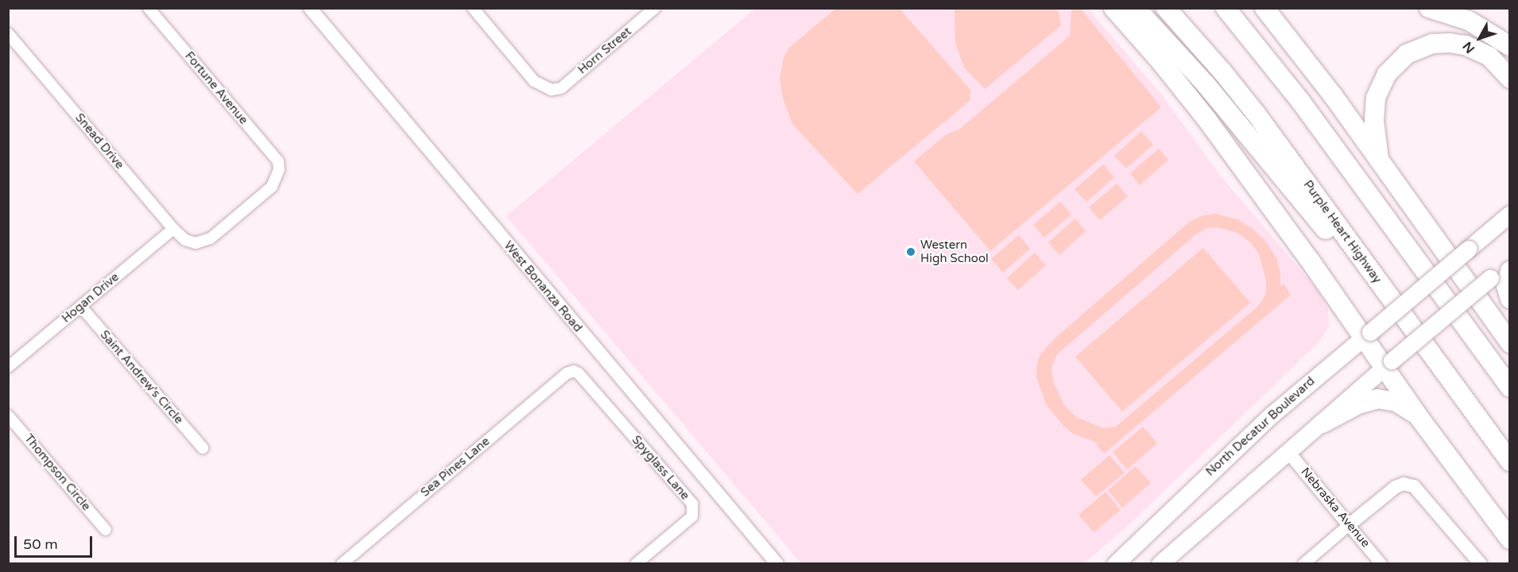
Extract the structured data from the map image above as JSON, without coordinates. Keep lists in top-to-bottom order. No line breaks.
{"streets":{"highway":["Purple Heart Highway"],"main road":["North Decatur Boulevard"],"street":["Horn Street","Fortune Avenue","Snead Drive","West Bonanza Road","Hogan Drive","Saint Andrew's Circle","Sea Pines Lane","Spyglass Lane","Thompson Circle","Nebraska Avenue"]},"crossings":[["Fortune Avenue","Snead Drive"],["Snead Drive","Hogan Drive"],["Hogan Drive","Saint Andrew's Circle"],["Sea Pines Lane","Spyglass Lane"]],"places":["Western High School"],"scale_bar":"50 m","north":"bottom left"}
